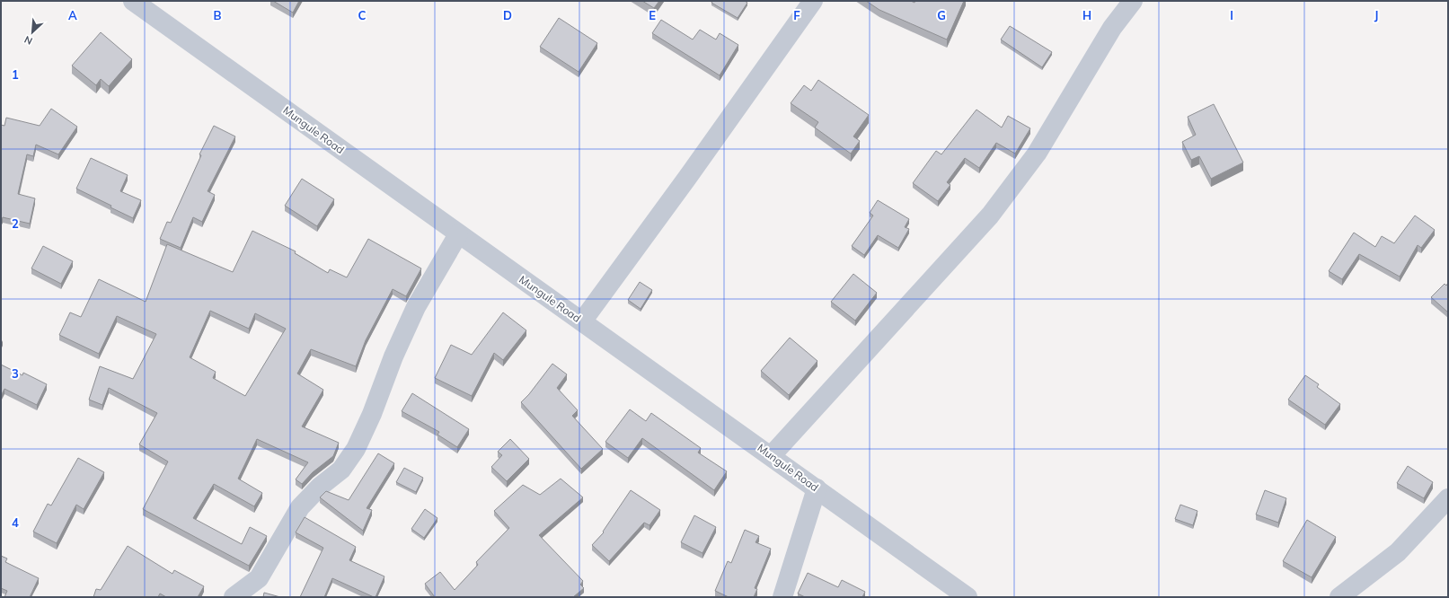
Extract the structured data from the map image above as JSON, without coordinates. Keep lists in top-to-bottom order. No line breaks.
{"streets":{"street":["Mungule Road"]},"north":"bottom left","grid":{"columns":["A","B","C","D","E","F","G","H","I","J"],"rows":["1","2","3","4"]}}
